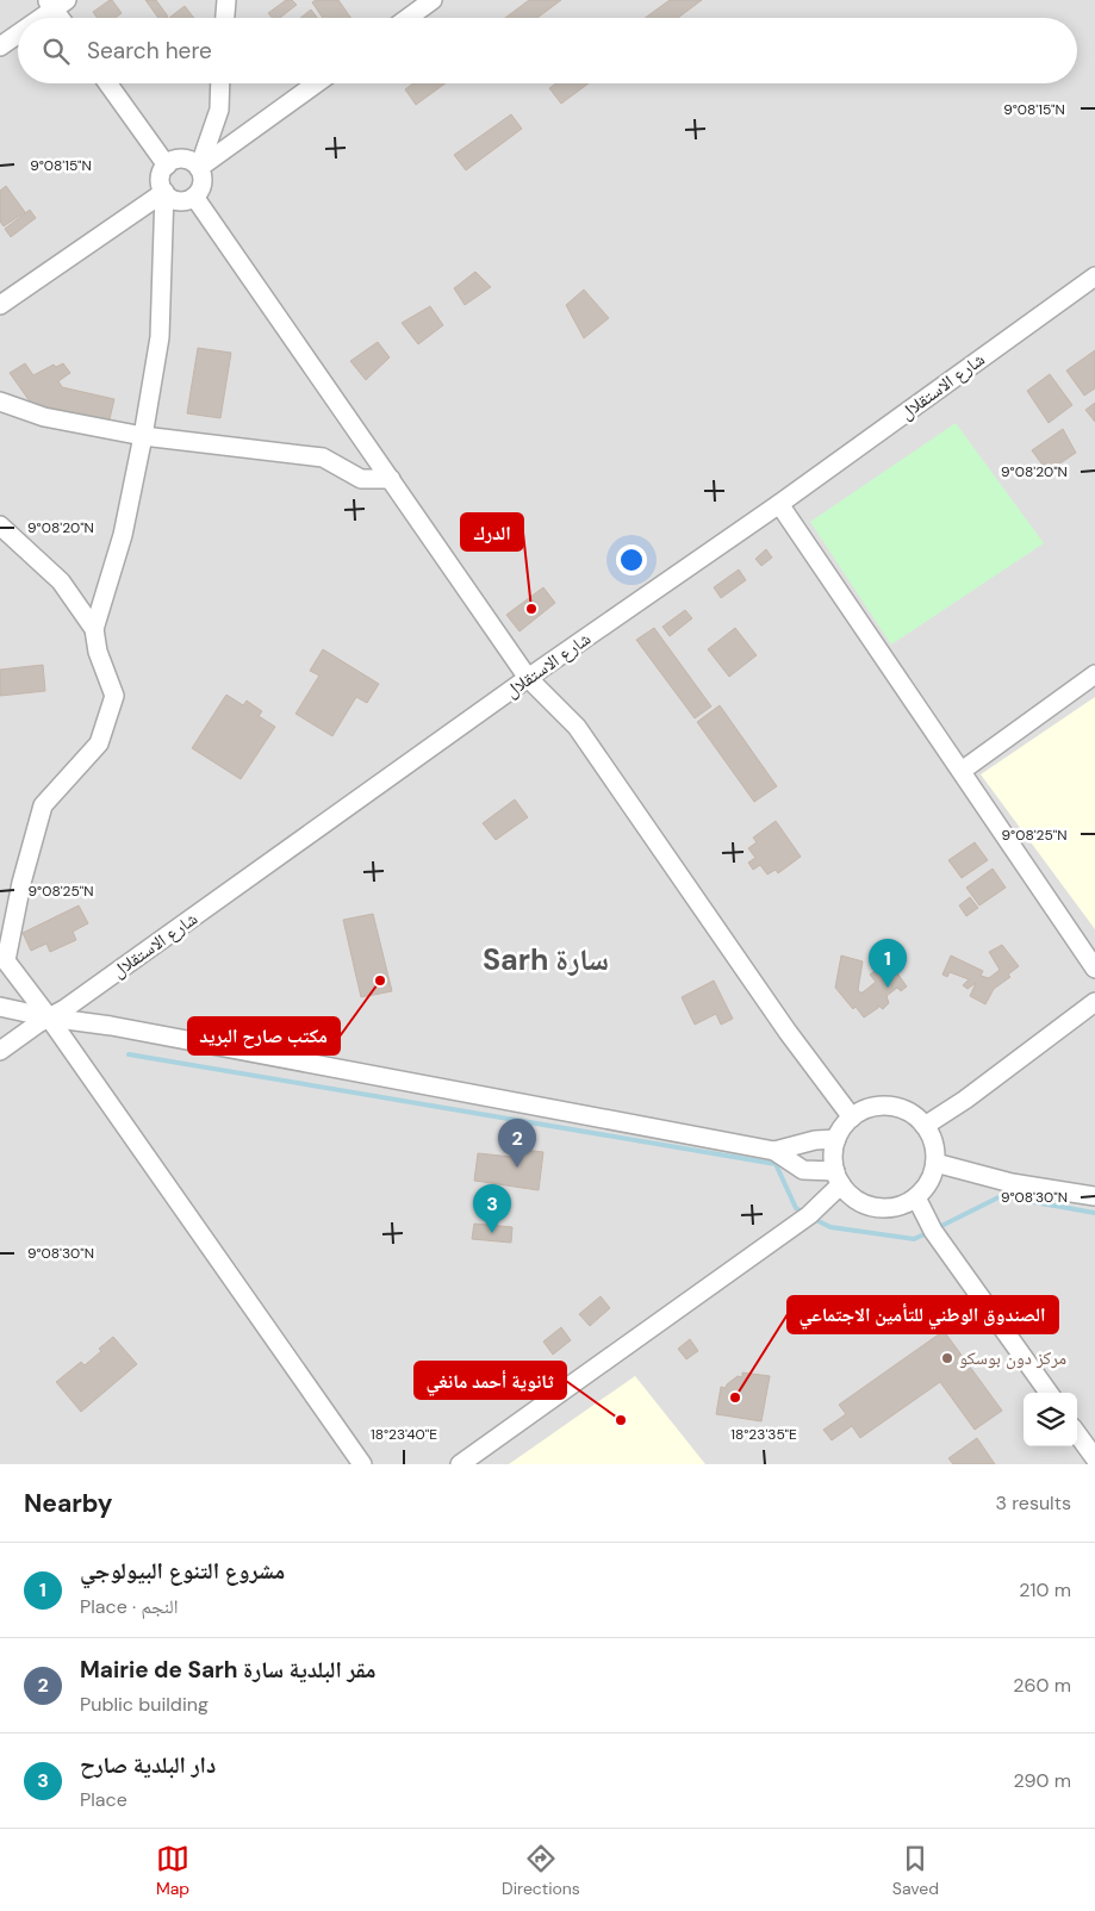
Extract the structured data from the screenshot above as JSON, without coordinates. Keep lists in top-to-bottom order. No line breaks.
{"streets":{"street":["شارع الاستقلال"]},"districts":["Sarh سارة"],"places":["الدرك","مكتب صارح البريد","مركز دون بوسكو","الصندوق الوطني للتأمين الاجتماعي","ثانوية أحمد مانغي"],"page":{"search":"Search here","pins":["1","2","3"],"heading":["Nearby","3 results"],"list":[{"mark":"1","name":"مشروع التنوع البيولوجي","note":"Place · النجم","value":"210 m"},{"mark":"2","name":"Mairie de Sarh مقر البلدية سارة","note":"Public building","value":"260 m"},{"mark":"3","name":"دار البلدية صارح","note":"Place","value":"290 m"}],"nav":["Map","Directions","Saved"]},"coordinates":["9°08'15\"N","9°08'20\"N","9°08'25\"N","9°08'30\"N","18°23'40\"E","18°23'35\"E"]}
